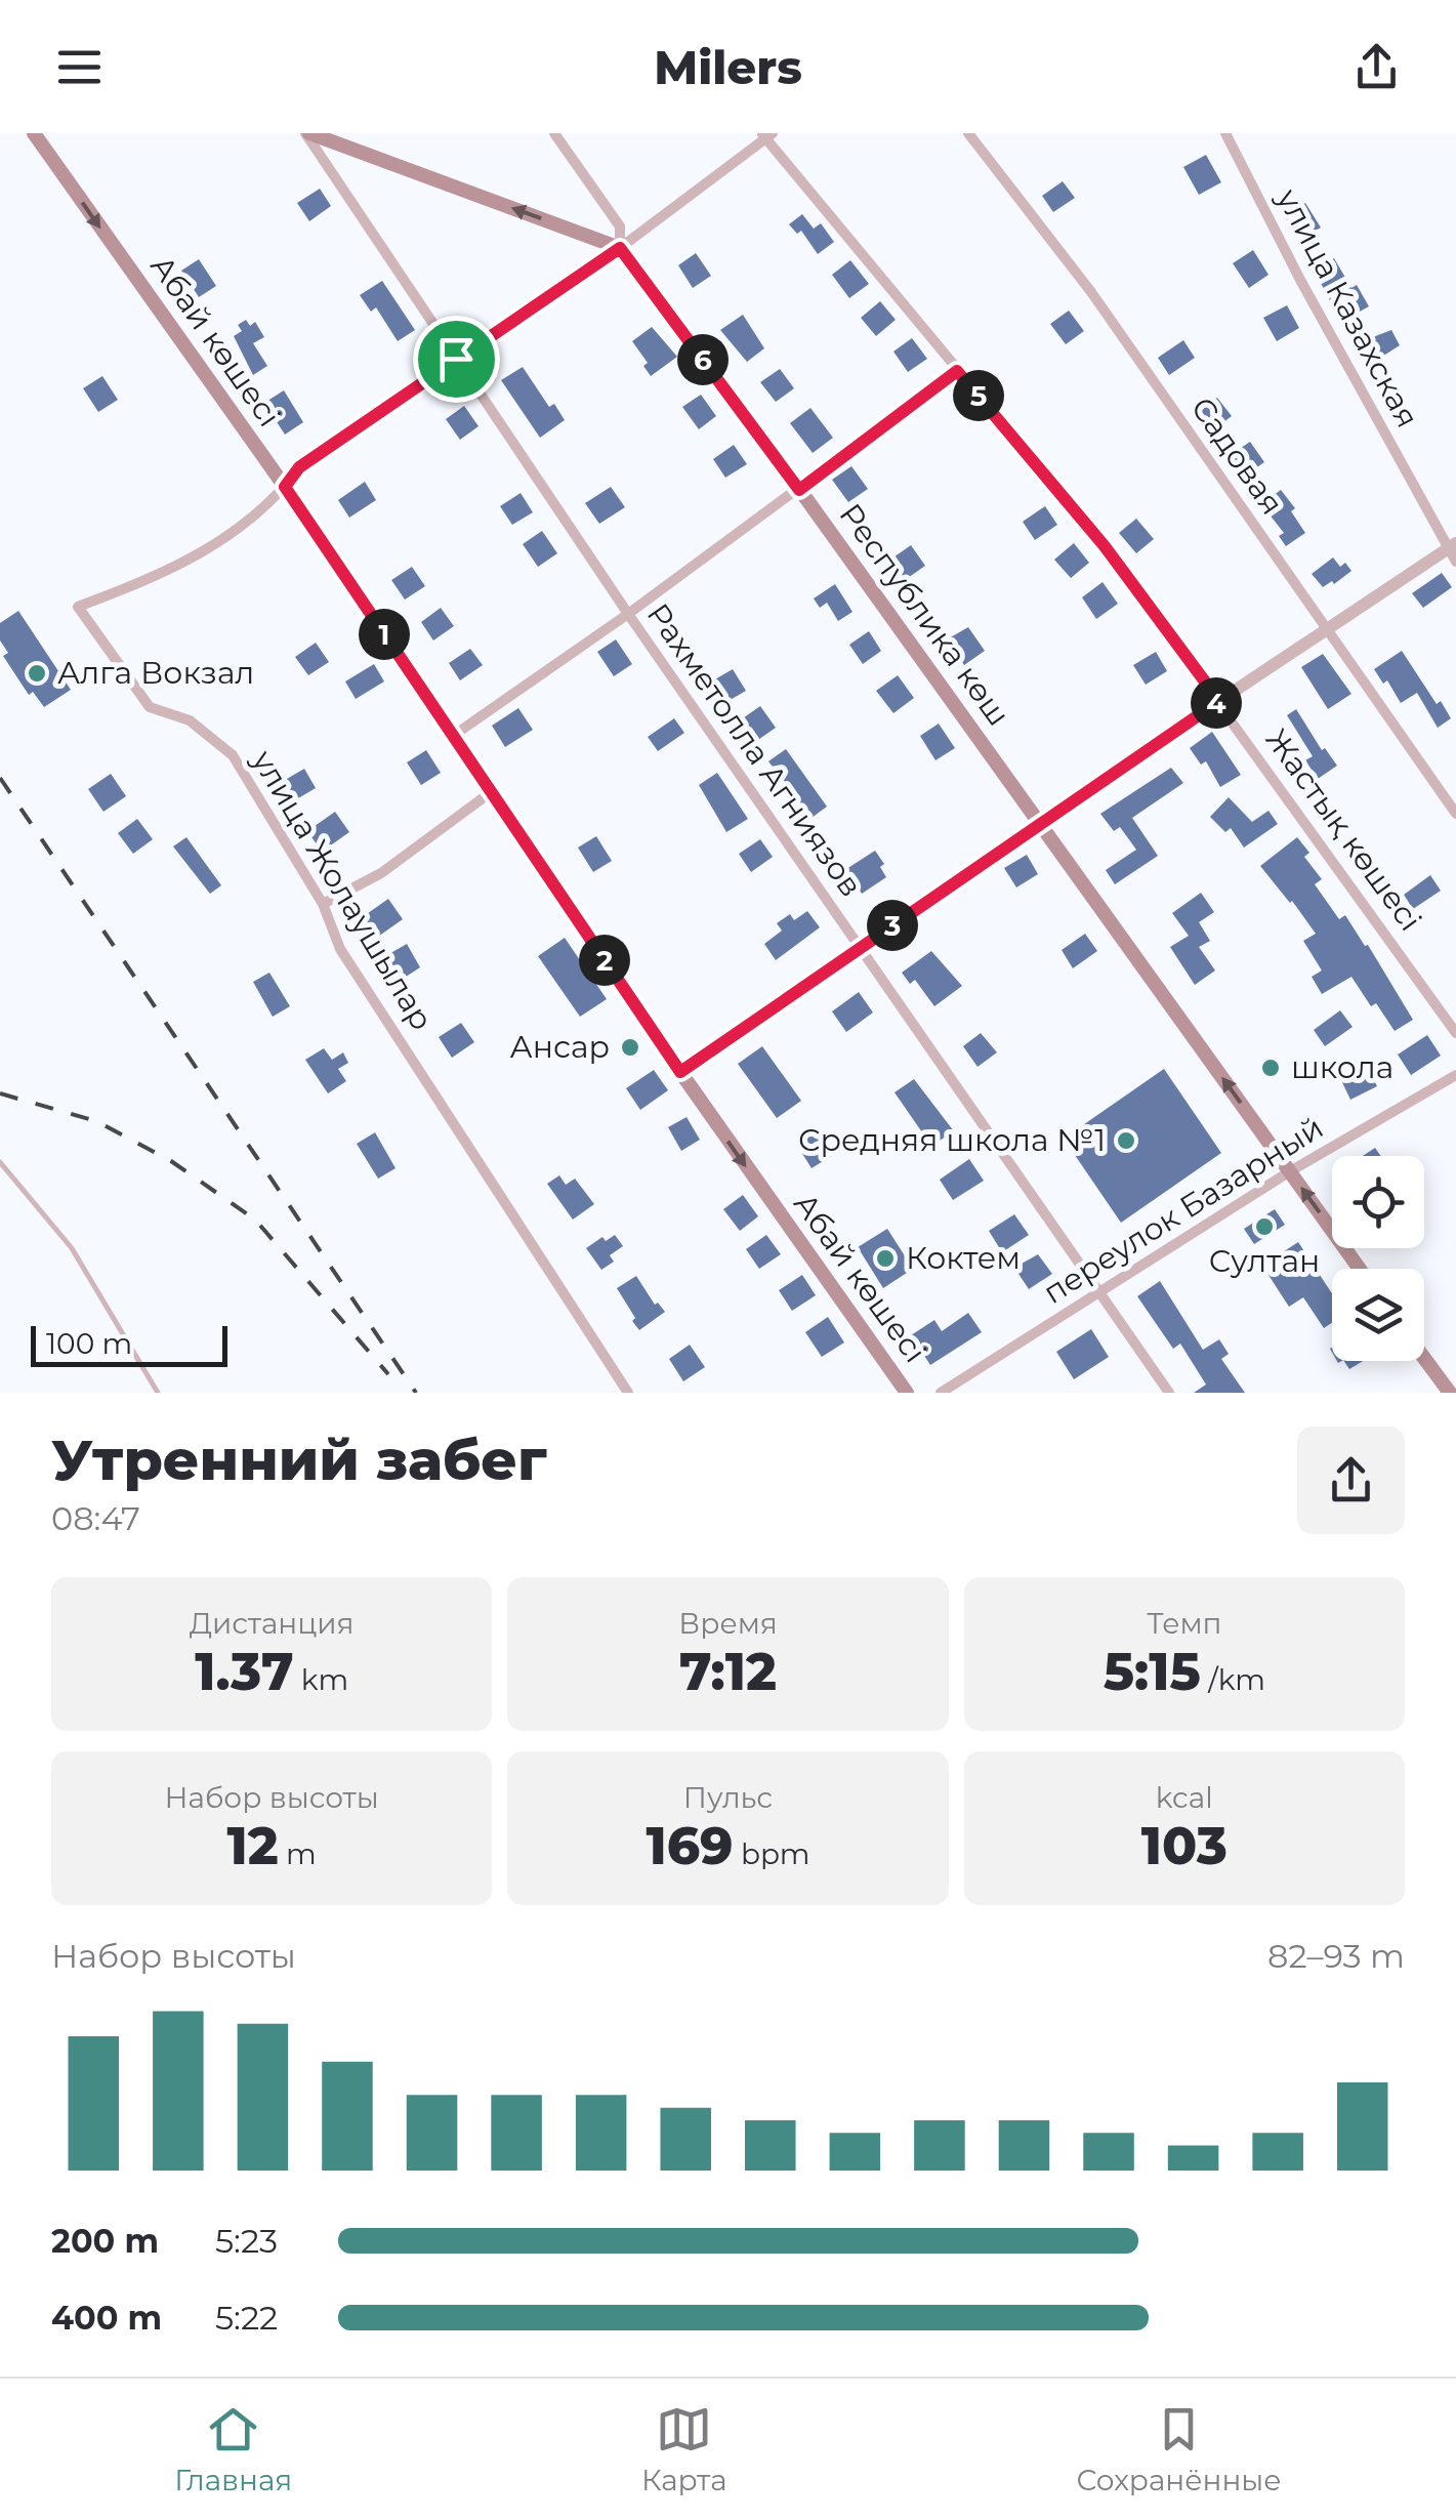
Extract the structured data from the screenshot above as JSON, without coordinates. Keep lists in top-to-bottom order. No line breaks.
{"streets":{"main road":["Абай көшесі","Республика көш"],"street":["улица Казахская","Садовая","Рахметолла Агниязов","Жастық көшесі","улица Жолаушылар","переулок Базарный"]},"crossings":[["Абай көшесі","улица Жолаушылар"],["Республика көш","переулок Базарный"],["Рахметолла Агниязов","переулок Базарный"]],"one_way":["Абай көшесі","Республика көш"],"places":["Алга Вокзал","Ансар","школа","Средняя школа №1","Султан","Коктем"],"scale_bar":"100 m","page":{"header":"Milers","pins":["6","5","1","4","3","2"],"scale":"100 m","heading":["Утренний забег","08:47"],"stats":[["Дистанция","1.37 km"],["Время","7:12"],["Темп","5:15 /km"],["Набор высоты","12 m"],["Пульс","169 bpm"],["kcal","103"]],"chart":["Набор высоты","82–93 m"],"list":[{"name":"200 m","note":"5:23"},{"name":"400 m","note":"5:22"}],"tabs":["Главная","Карта","Сохранённые"]}}
